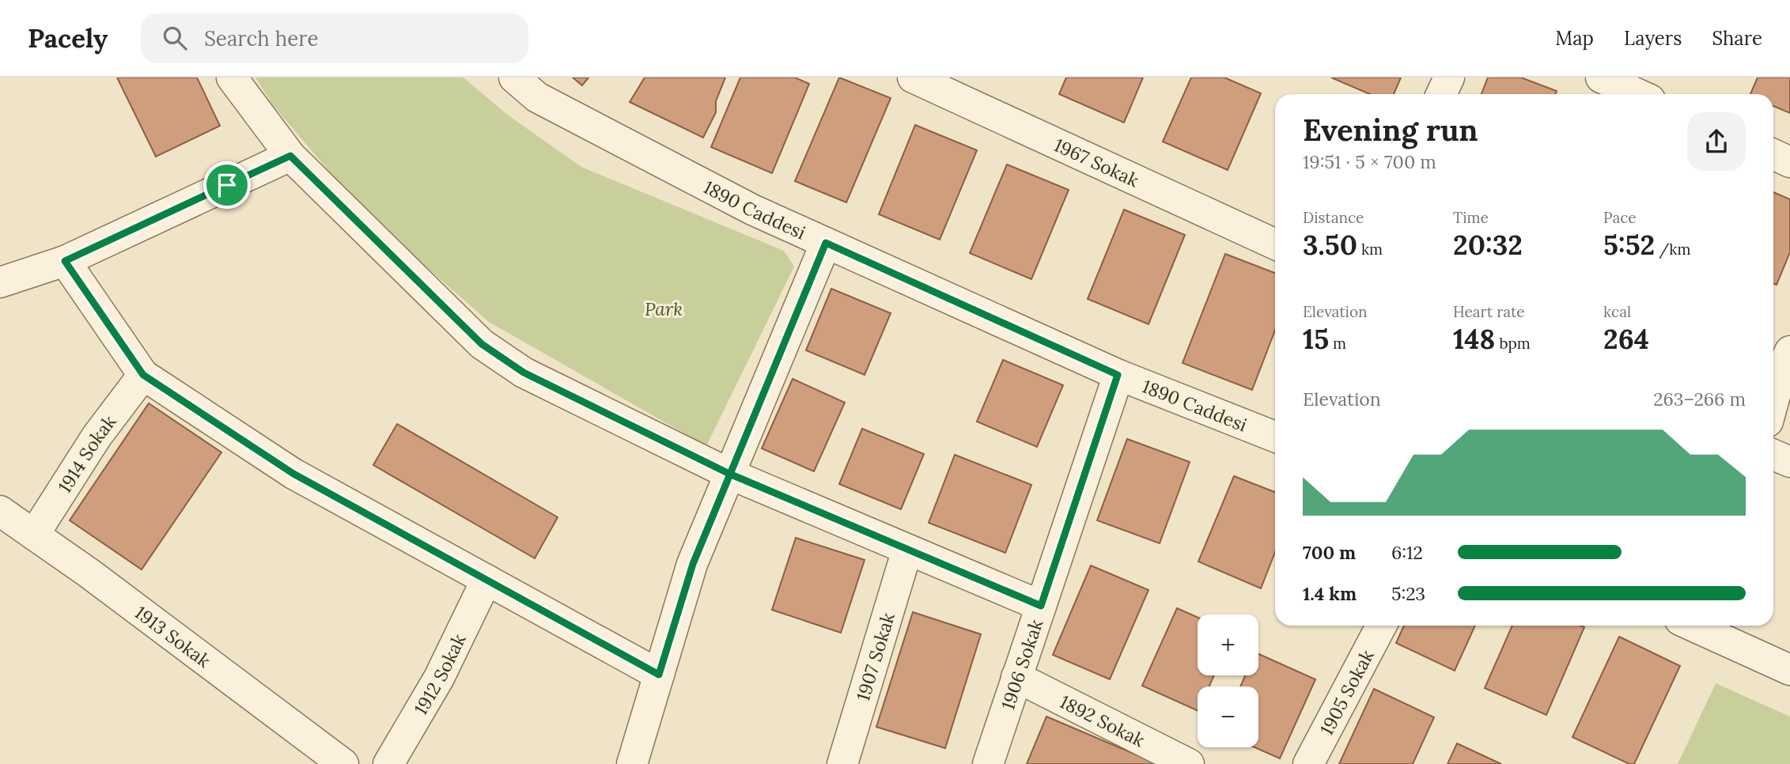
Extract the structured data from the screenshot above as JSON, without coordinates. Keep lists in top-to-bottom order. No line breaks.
{"streets":{"street":["1967 Sokak","1890 Caddesi","1914 Sokak","1913 Sokak","1907 Sokak","1906 Sokak","1912 Sokak","1905 Sokak","1892 Sokak"]},"crossings":[["1890 Caddesi","1906 Sokak"],["1914 Sokak","1913 Sokak"],["1906 Sokak","1892 Sokak"]],"parks":["Park"],"page":{"header":"Pacely","search":"Search here","nav":["Map","Layers","Share"],"heading":["Evening run","19:51 · 5 × 700 m"],"stats":[["Distance","3.50 km"],["Time","20:32"],["Pace","5:52 /km"],["Elevation","15 m"],["Heart rate","148 bpm"],["kcal","264"]],"chart":["Elevation","263–266 m"],"list":[{"name":"700 m","note":"6:12"},{"name":"1.4 km","note":"5:23"}],"map_buttons":["+","−"]}}
